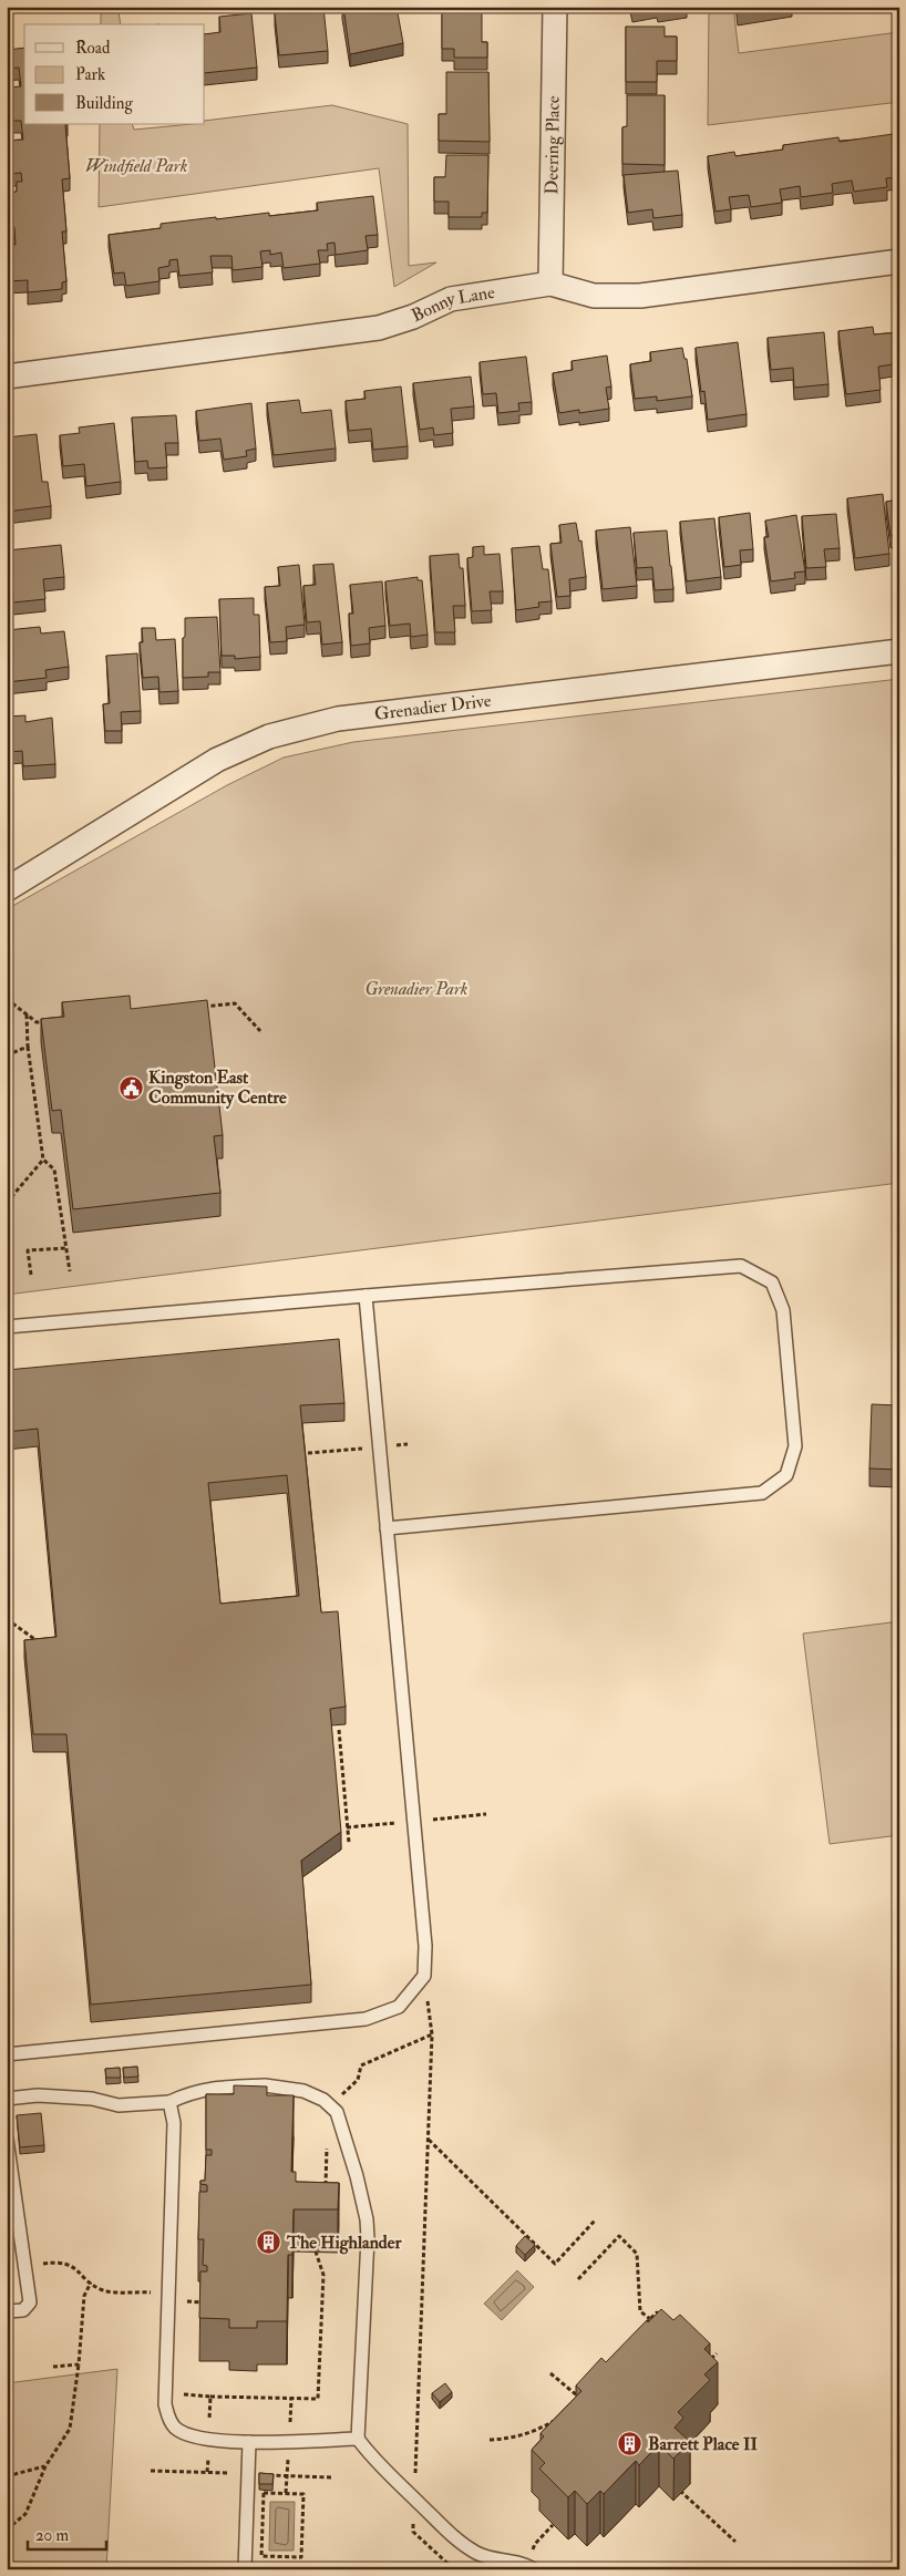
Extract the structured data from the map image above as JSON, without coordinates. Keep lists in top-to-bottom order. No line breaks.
{"streets":{"street":["Deering Place","Bonny Lane","Grenadier Drive"]},"crossings":[["Deering Place","Bonny Lane"]],"parks":["Windfield Park","Grenadier Park"],"places":{"public building":["Kingston East Community Centre"],"building":["The Highlander","Barrett Place II"]},"legend":["Road","Park","Building"],"scale_bar":"20 m"}
